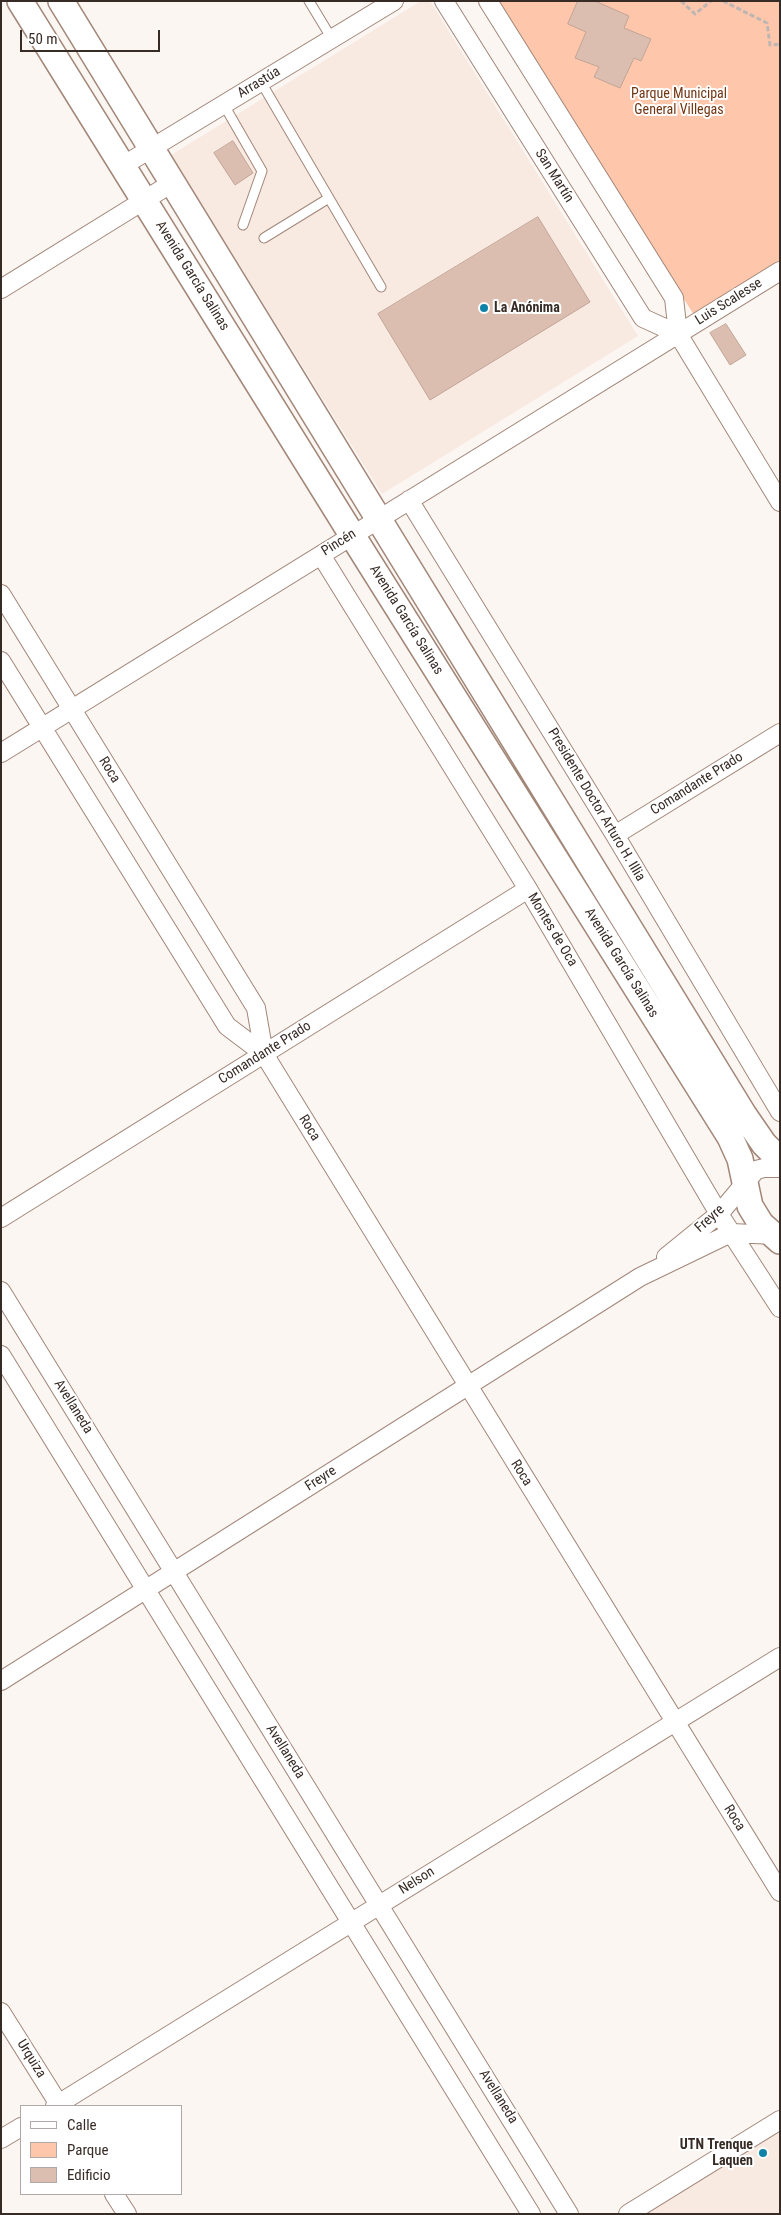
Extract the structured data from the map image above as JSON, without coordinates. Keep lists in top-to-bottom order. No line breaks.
{"streets":{"main road":["Avenida García Salinas"],"street":["Arrastúa","San Martín","Luis Scalesse","Pincén","Roca","Comandante Prado","Presidente Doctor Arturo H. Illia","Montes de Oca","Freyre","Avellaneda","Nelson","Urquiza"]},"crossings":[["Arrastúa","Avenida García Salinas"],["San Martín","Luis Scalesse"],["San Martín","Pincén"],["Avenida García Salinas","Pincén"],["Avenida García Salinas","Freyre"],["Luis Scalesse","Pincén"],["Pincén","Roca"],["Pincén","Presidente Doctor Arturo H. Illia"],["Pincén","Montes de Oca"],["Roca","Comandante Prado"],["Roca","Freyre"],["Roca","Nelson"],["Comandante Prado","Presidente Doctor Arturo H. Illia"],["Comandante Prado","Montes de Oca"],["Montes de Oca","Freyre"],["Freyre","Avellaneda"],["Avellaneda","Nelson"],["Nelson","Urquiza"]],"parks":["Parque Municipal General Villegas"],"places":["La Anónima","UTN Trenque Laquen"],"legend":["Calle","Parque","Edificio"],"scale_bar":"50 m"}
